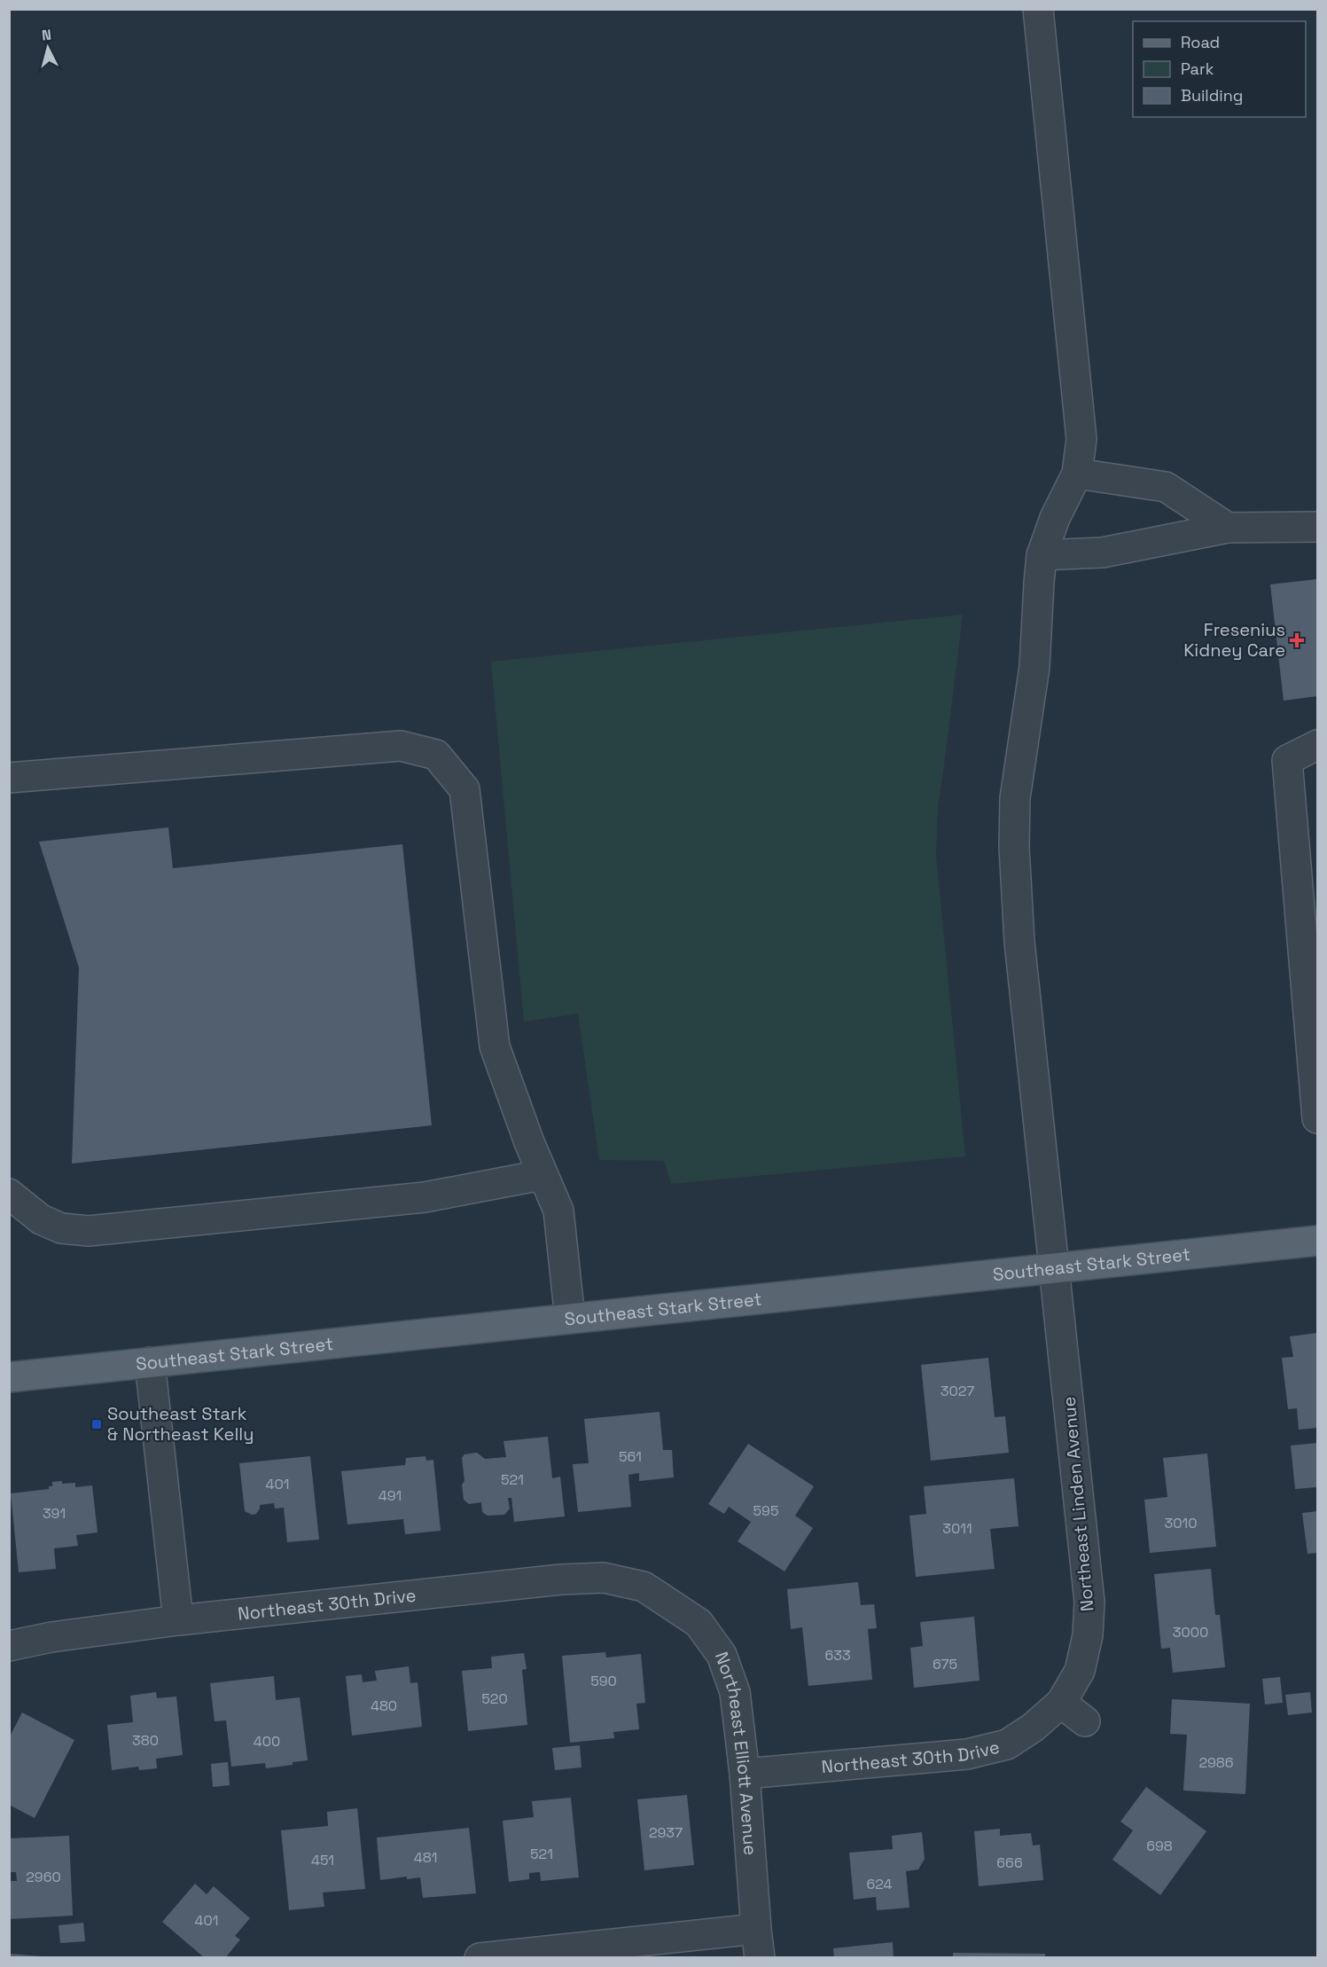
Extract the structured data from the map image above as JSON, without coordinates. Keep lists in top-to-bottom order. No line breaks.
{"streets":{"main road":["Southeast Stark Street"],"street":["Northeast Linden Avenue","Northeast 30th Drive","Northeast Elliott Avenue"]},"crossings":[["Southeast Stark Street","Northeast Linden Avenue"],["Northeast Linden Avenue","Northeast 30th Drive"],["Northeast 30th Drive","Northeast Elliott Avenue"]],"places":{"health":["Fresenius Kidney Care"],"transit":["Southeast Stark & Northeast Kelly"]},"house_numbers":["3027","561","521","401","491","595","391","3010","3011","3000","633","675","590","520","480","380","400","2986","2937","698","521","481","451","666","2960","624","401"],"legend":["Road","Park","Building"],"north":"top"}
